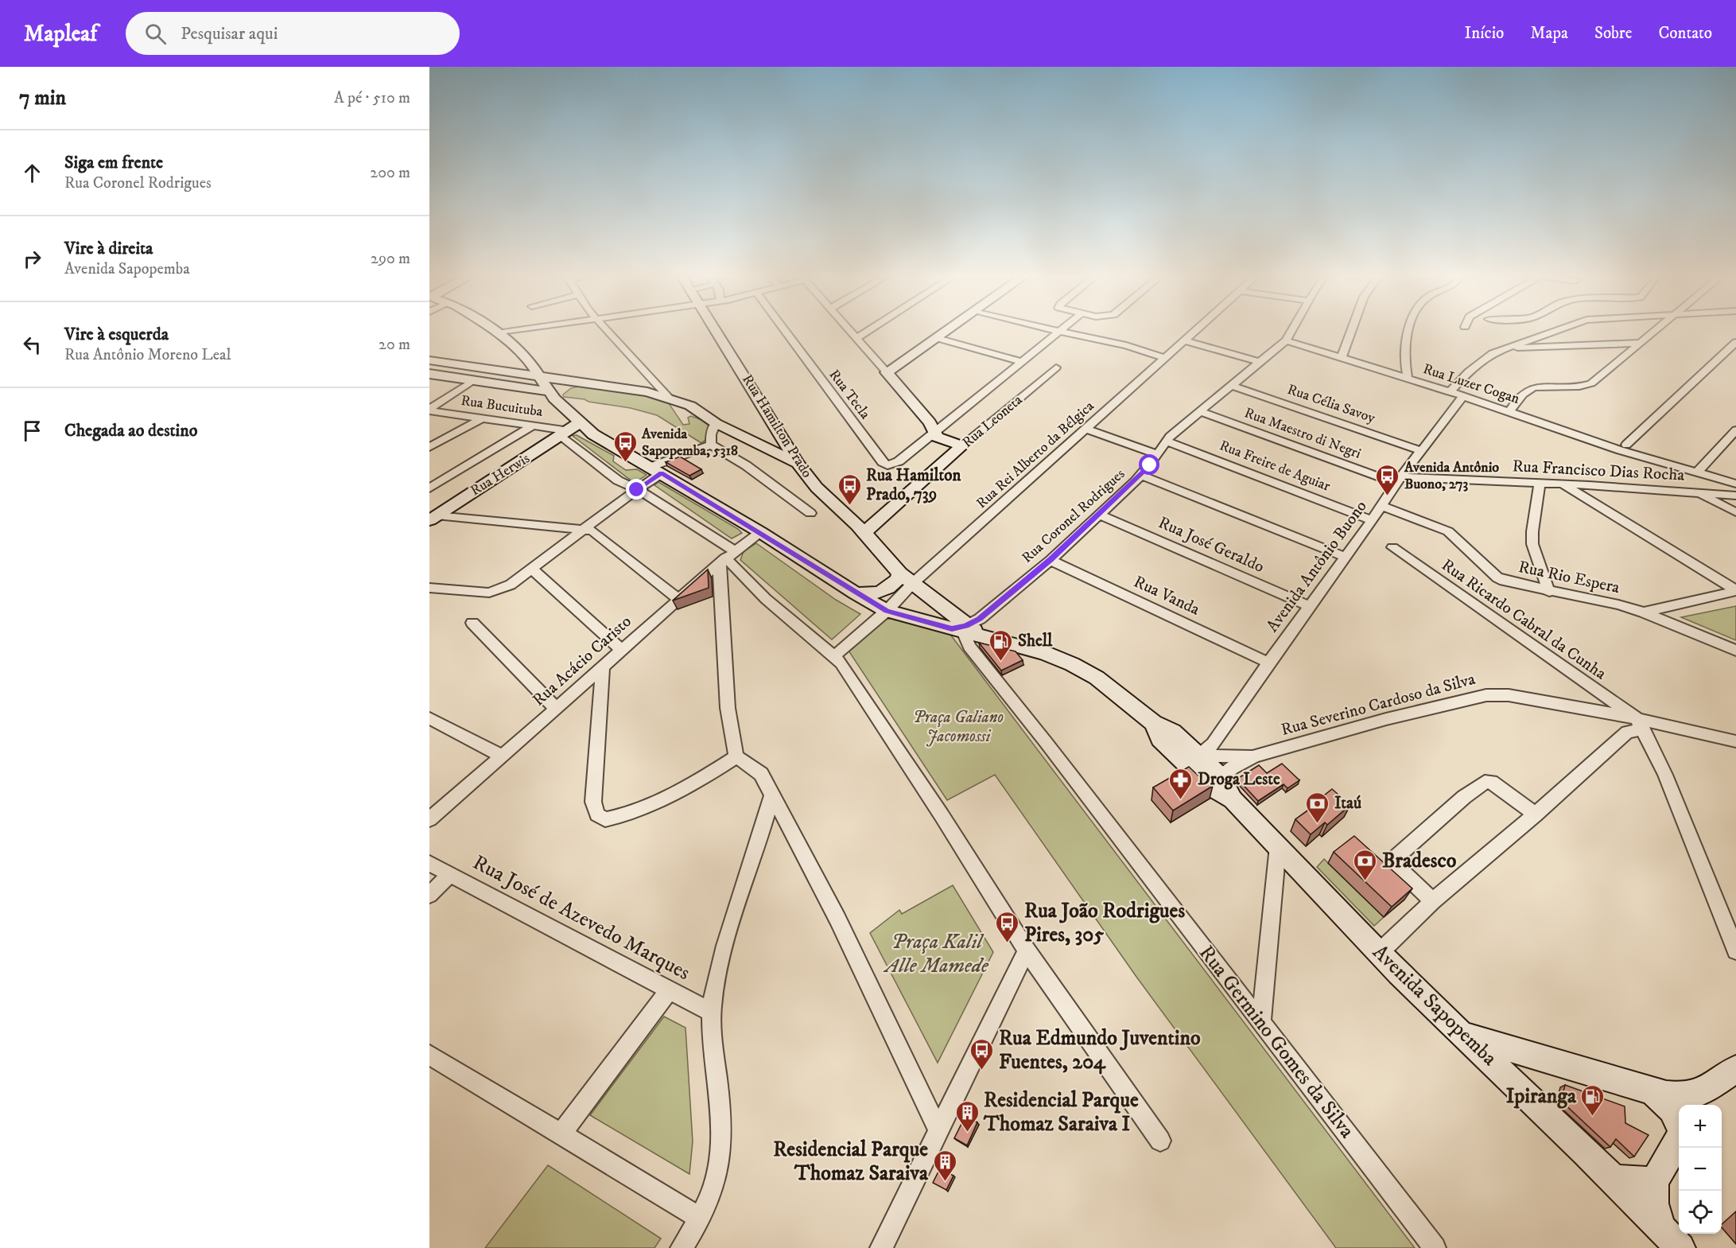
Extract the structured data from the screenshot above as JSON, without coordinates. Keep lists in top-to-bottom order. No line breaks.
{"streets":{"main road":["Rua Leoneta","Rua Hamilton Prado","Rua Herwis","Avenida Sapopemba"],"street":["Rua Luzer Cogan","Rua Tecla","Rua Célia Savoy","Rua Bucuituba","Rua Maestro di Negri","Rua Rei Alberto da Bélgica","Rua Freire de Aguiar","Rua Francisco Dias Rocha","Rua Coronel Rodrigues","Rua José Geraldo","Avenida Antônio Buono","Rua Rio Espera","Rua Vanda","Rua Ricardo Cabral da Cunha","Rua Acácio Caristo","Rua Severino Cardoso da Silva","Rua José de Azevedo Marques","Rua Germino Gomes da Silva"]},"crossings":[["Rua Luzer Cogan","Rua Coronel Rodrigues"],["Rua Luzer Cogan","Avenida Antônio Buono"],["Rua Célia Savoy","Rua Coronel Rodrigues"],["Rua Célia Savoy","Avenida Antônio Buono"],["Rua Bucuituba","Rua Herwis"],["Rua Bucuituba","Avenida Sapopemba"],["Rua Leoneta","Rua Hamilton Prado"],["Rua Hamilton Prado","Rua Rei Alberto da Bélgica"],["Rua Hamilton Prado","Rua Coronel Rodrigues"],["Rua Hamilton Prado","Avenida Sapopemba"],["Rua Hamilton Prado","Rua Germino Gomes da Silva"],["Rua Maestro di Negri","Rua Francisco Dias Rocha"],["Rua Maestro di Negri","Rua Coronel Rodrigues"],["Rua Maestro di Negri","Avenida Antônio Buono"],["Rua Rei Alberto da Bélgica","Avenida Sapopemba"],["Rua Freire de Aguiar","Rua Coronel Rodrigues"],["Rua Freire de Aguiar","Avenida Antônio Buono"],["Rua Francisco Dias Rocha","Avenida Antônio Buono"],["Rua Herwis","Avenida Sapopemba"],["Rua Coronel Rodrigues","Rua José Geraldo"],["Rua Coronel Rodrigues","Rua Vanda"],["Rua Coronel Rodrigues","Avenida Sapopemba"],["Rua Coronel Rodrigues","Rua Germino Gomes da Silva"],["Rua José Geraldo","Avenida Antônio Buono"],["Avenida Antônio Buono","Rua Rio Espera"],["Avenida Antônio Buono","Rua Vanda"],["Avenida Antônio Buono","Rua Severino Cardoso da Silva"],["Avenida Antônio Buono","Avenida Sapopemba"],["Rua Ricardo Cabral da Cunha","Rua Severino Cardoso da Silva"],["Rua Acácio Caristo","Avenida Sapopemba"],["Rua Severino Cardoso da Silva","Avenida Sapopemba"],["Avenida Sapopemba","Rua Germino Gomes da Silva"]],"parks":["Praça Galiano Jacomossi","Praça Kalil Alle Mamede"],"places":{"bus stop":["Avenida Sapopemba, 5318","Avenida Antônio Buono, 273","Rua Hamilton Prado, 739","Rua João Rodrigues Pires, 305","Rua Edmundo Juventino Fuentes, 204"],"fuel station":["Shell","Ipiranga"],"pharmacy":["Droga Leste"],"bank":["Itaú","Bradesco"],"building":["Residencial Parque Thomaz Saraiva I","Residencial Parque Thomaz Saraiva"]},"page":{"header":"Mapleaf","search":"Pesquisar aqui","nav":["Início","Mapa","Sobre","Contato"],"heading":["7 min","A pé · 510 m"],"list":[["Siga em frente","Rua Coronel Rodrigues","200 m"],["Vire à direita","Avenida Sapopemba","290 m"],["Vire à esquerda","Rua Antônio Moreno Leal","20 m"],"Chegada ao destino"],"map_buttons":["+","−"]}}
